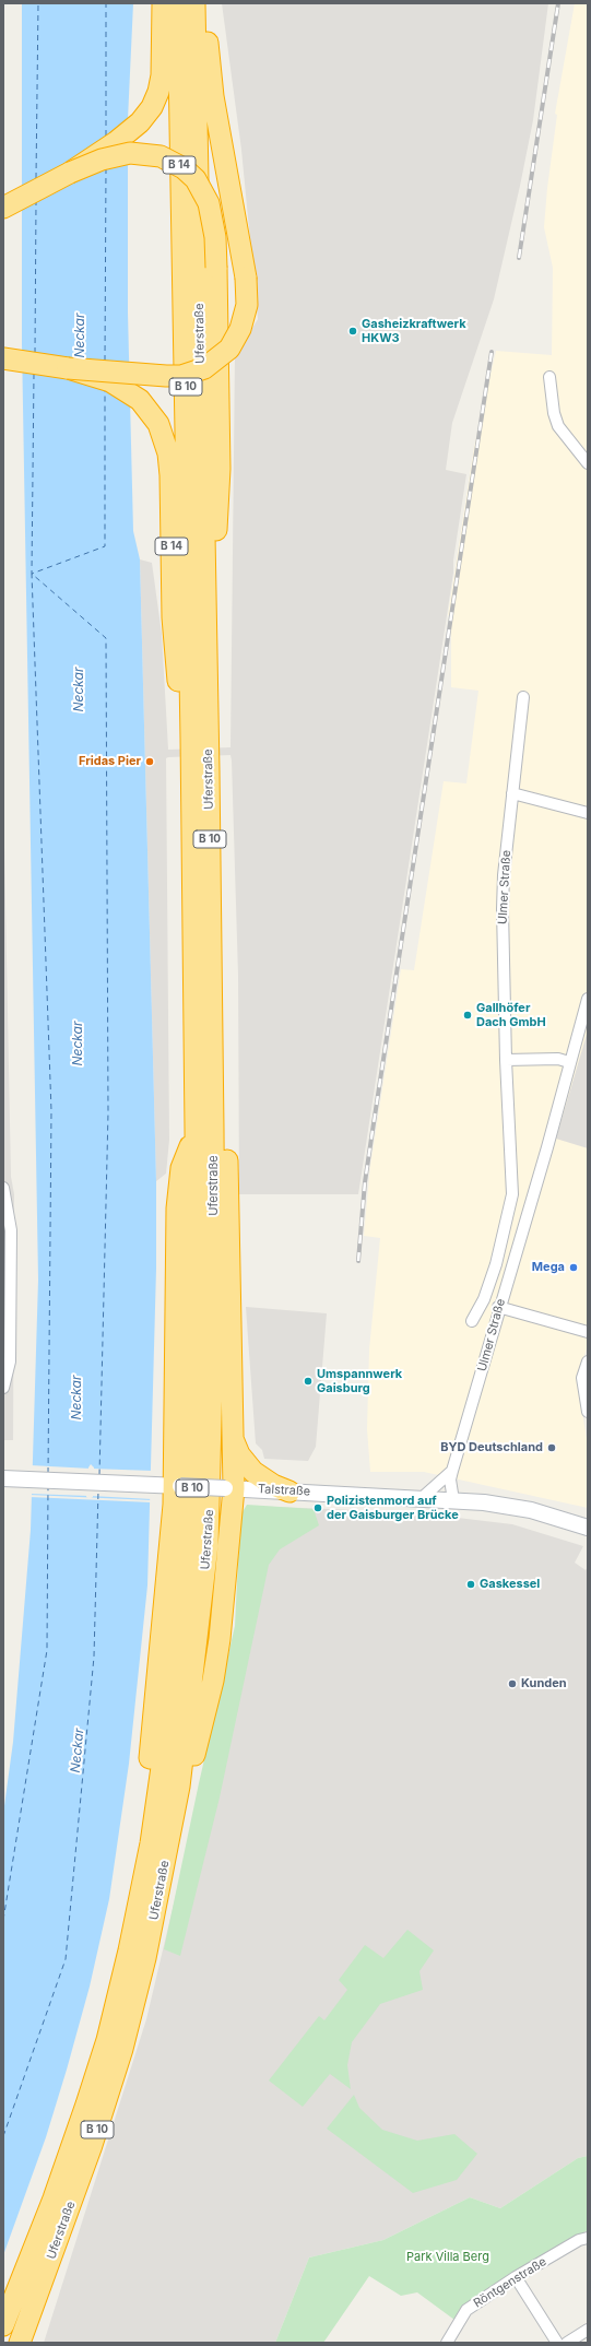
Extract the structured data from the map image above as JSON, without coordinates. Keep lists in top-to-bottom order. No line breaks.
{"streets":{"highway":["B 14","Uferstraße","B 10"],"main road":["Talstraße"],"street":["Ulmer Straße","Röntgenstraße"]},"crossings":[["B 14","Uferstraße"],["Uferstraße","B 10"],["B 10","Talstraße"],["Ulmer Straße","Talstraße"]],"water":["Neckar"],"parks":["Park Villa Berg"],"places":["Gasheizkraftwerk HKW3","Fridas Pier","Gallhöfer Dach GmbH","Mega","Umspannwerk Gaisburg","BYD Deutschland","Polizistenmord auf der Gaisburger Brücke","Gaskessel","Kunden"]}
